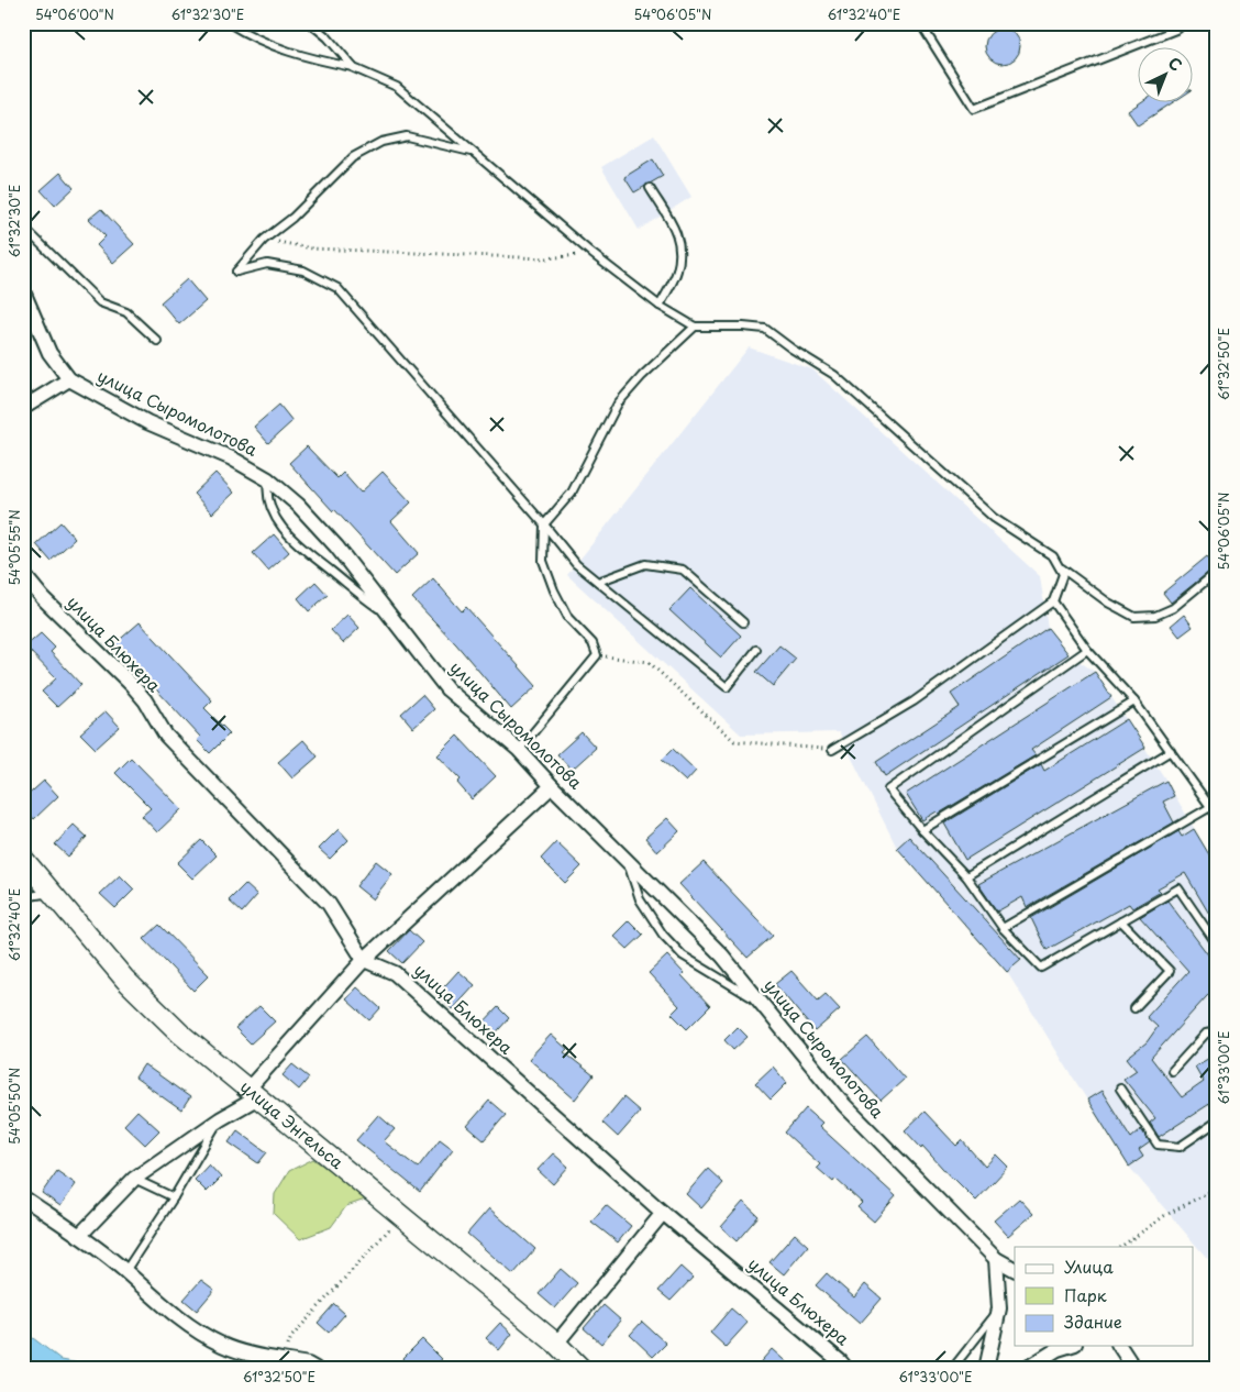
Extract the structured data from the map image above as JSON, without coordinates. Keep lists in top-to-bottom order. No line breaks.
{"streets":{"main road":["улица Энгельса"],"street":["улица Сыромолотова","улица Блюхера"]},"legend":["Улица","Парк","Здание"],"north":"top right","coordinates":["54°06'00\"N","61°32'30\"E","54°06'05\"N","61°32'40\"E","61°32'50\"E","54°05'55\"N","61°33'00\"E","54°05'50\"N"]}
